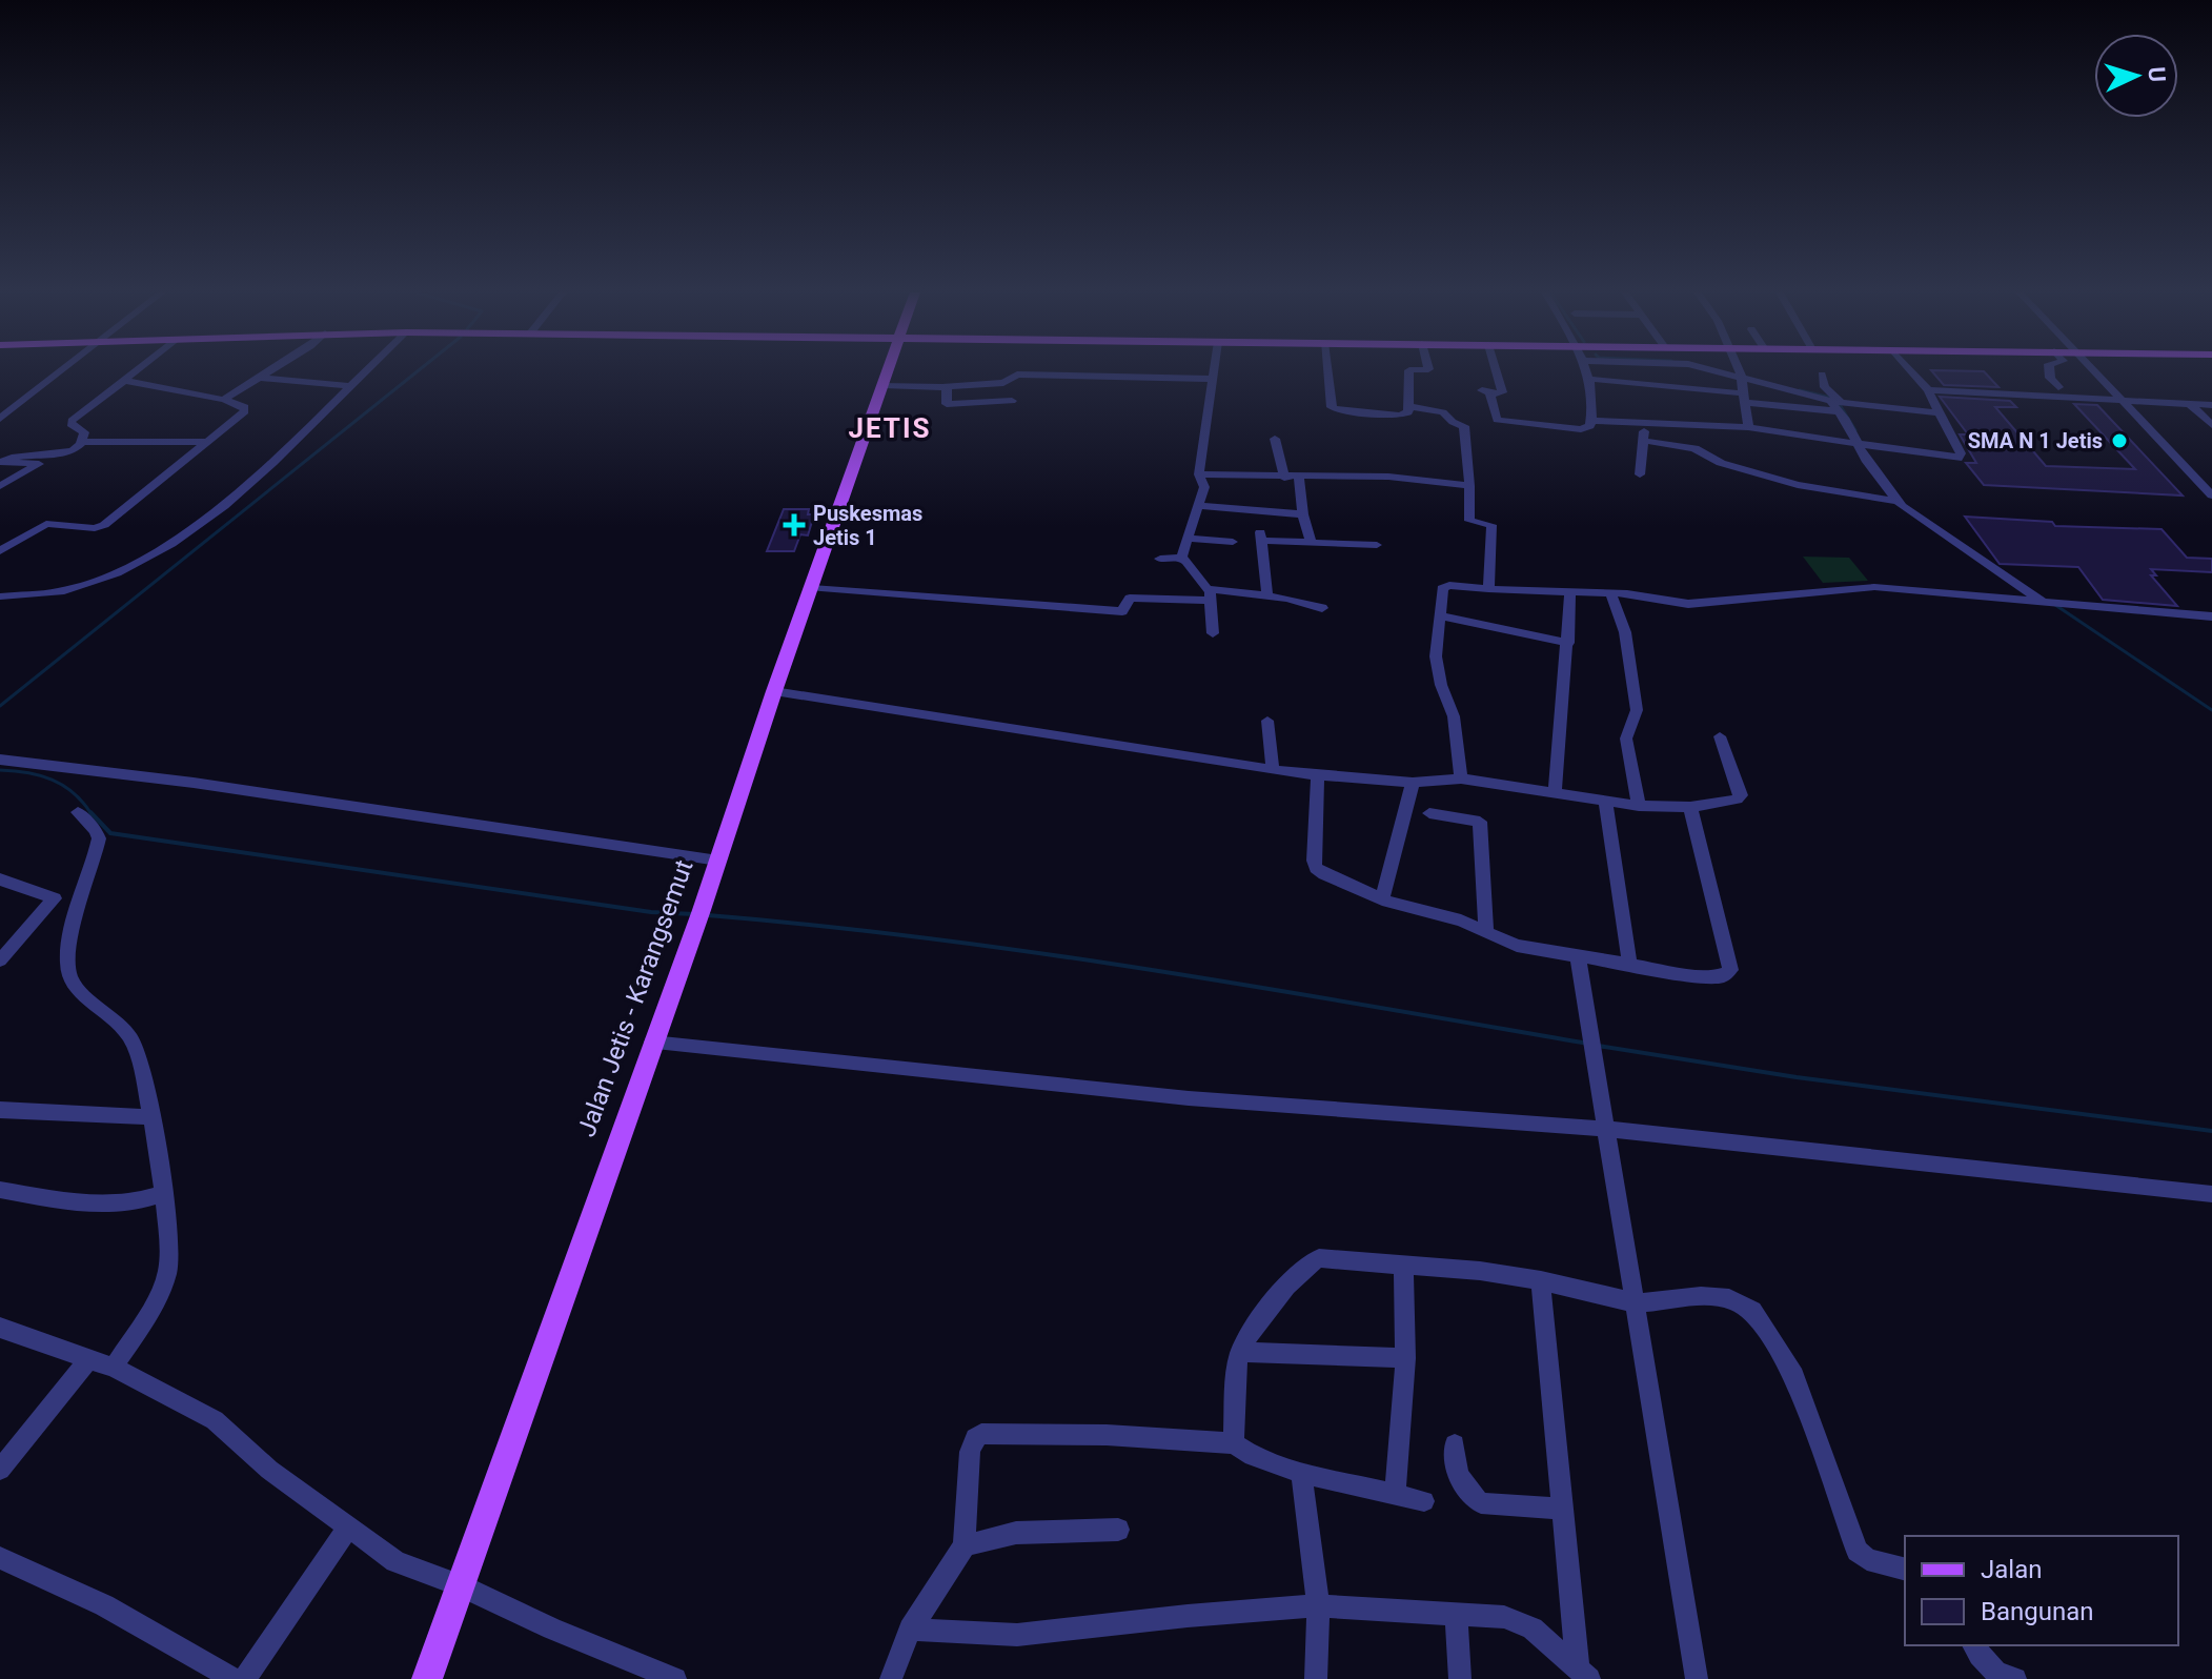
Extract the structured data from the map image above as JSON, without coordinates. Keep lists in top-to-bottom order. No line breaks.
{"streets":{"main road":["Jalan Jetis - Karangsemut"]},"districts":["JETIS"],"places":{"other":["SMA N 1 Jetis"],"health":["Puskesmas Jetis 1"]},"legend":["Jalan","Bangunan"],"north":"right"}
